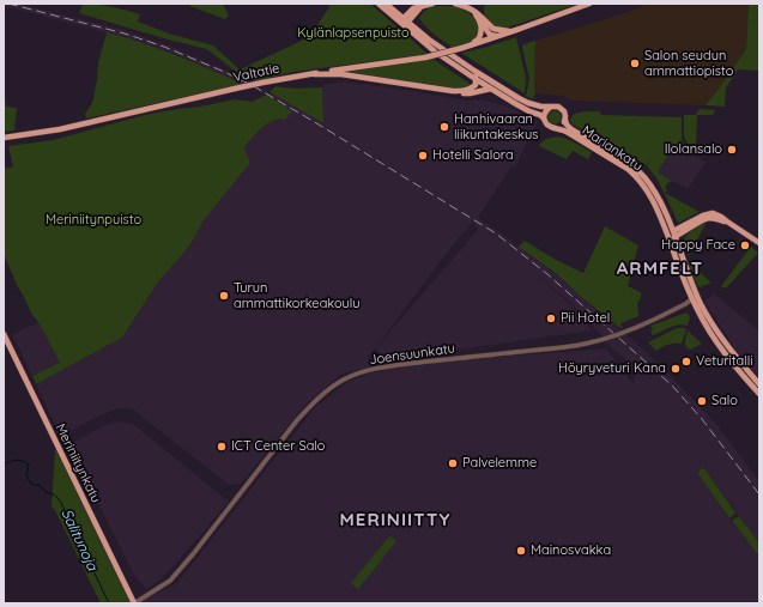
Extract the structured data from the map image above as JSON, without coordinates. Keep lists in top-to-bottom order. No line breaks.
{"streets":{"main road":["Valtatie","Mariankatu","Meriniitynkatu"],"street":["Joensuunkatu"]},"crossings":[["Mariankatu","Joensuunkatu"],["Joensuunkatu","Meriniitynkatu"]],"districts":["ARMFELT","MERINIITTY"],"water":["Salitunoja"],"parks":["Kylänlapsenpuisto","Meriniitynpuisto"],"places":["Salon seudun ammattiopisto","Hanhivaaran liikuntakeskus","Ilolansalo","Hotelli Salora","Happy Face","Turun ammattikorkeakoulu","Pii Hotel","Veturitalli","Höyryveturi Kana","Salo","ICT Center Salo","Palvelemme","Mainosvakka"]}
